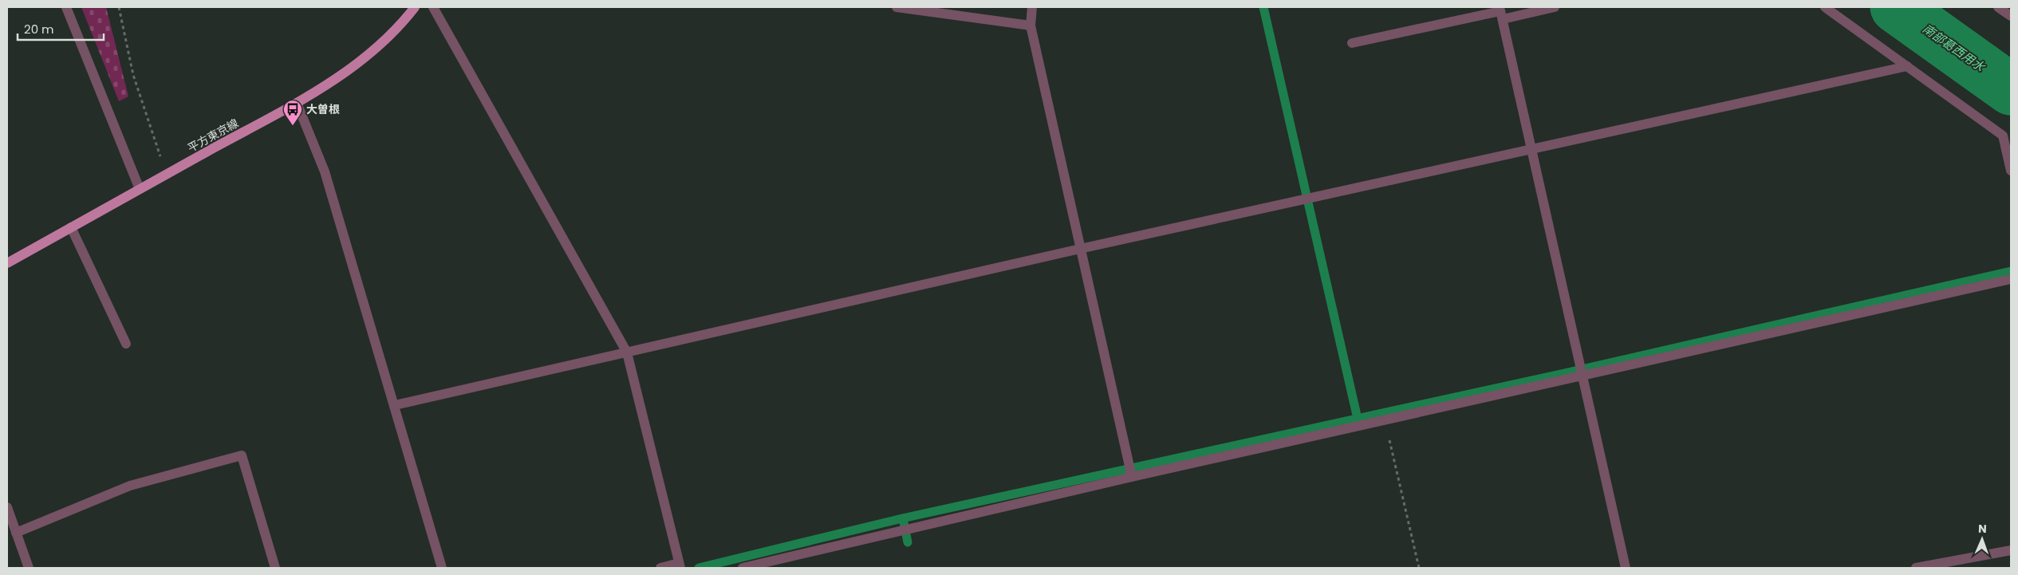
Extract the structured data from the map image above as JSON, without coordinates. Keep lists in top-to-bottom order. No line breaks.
{"streets":{"main road":["平方東京線"]},"water":["南部葛西用水"],"places":{"bus stop":["大曽根"]},"scale_bar":"20 m","north":"top"}
